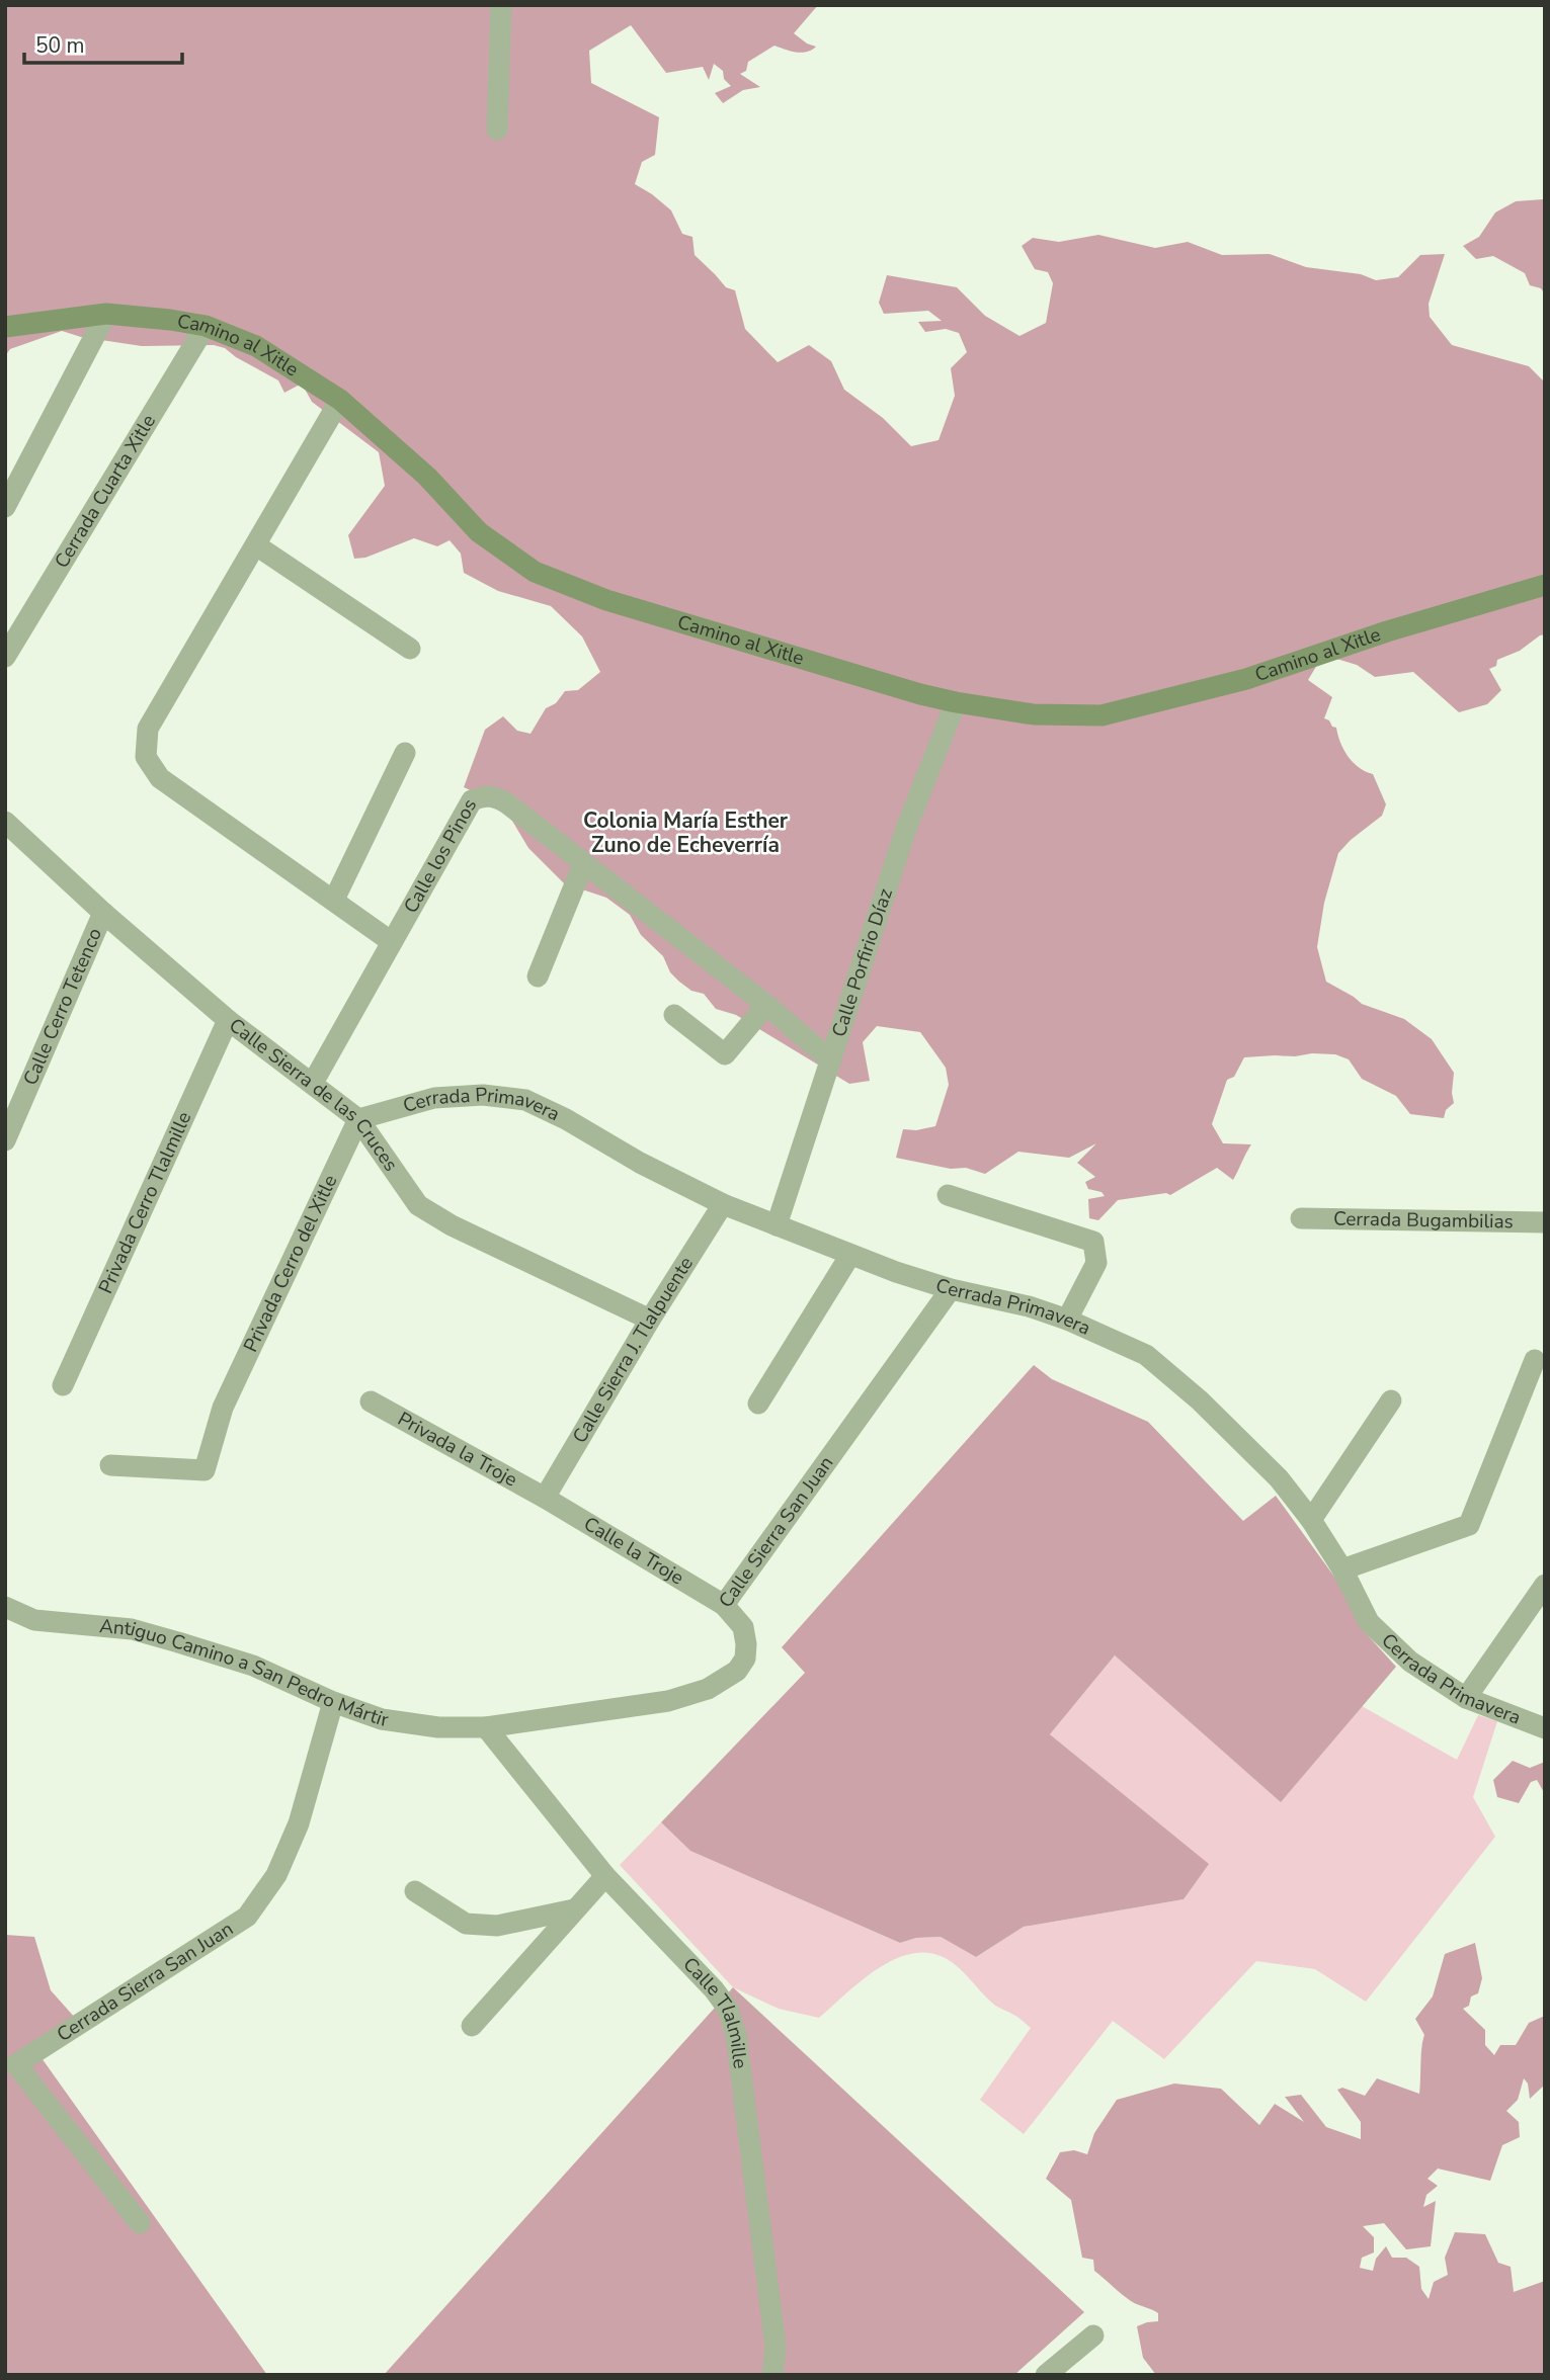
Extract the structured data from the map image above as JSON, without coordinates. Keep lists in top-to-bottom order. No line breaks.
{"streets":{"street":["Camino al Xitle","Cerrada Cuarta Xitle","Calle los Pinos","Calle Porfirio Díaz","Calle Cerro Tetenco","Calle Sierra de las Cruces","Cerrada Primavera","Privada Cerro Tlalmille","Cerrada Bugambilias","Privada Cerro del Xitle","Calle Sierra J. Tlalpuente","Privada la Troje","Calle Sierra San Juan","Calle la Troje","Antiguo Camino a San Pedro Mártir","Cerrada Sierra San Juan","Calle Tlalmille"]},"crossings":[["Camino al Xitle","Cerrada Cuarta Xitle"],["Camino al Xitle","Calle Porfirio Díaz"],["Calle los Pinos","Calle Porfirio Díaz"],["Calle los Pinos","Calle Sierra de las Cruces"],["Calle Porfirio Díaz","Cerrada Primavera"],["Calle Cerro Tetenco","Calle Sierra de las Cruces"],["Calle Sierra de las Cruces","Cerrada Primavera"],["Calle Sierra de las Cruces","Privada Cerro Tlalmille"],["Calle Sierra de las Cruces","Privada Cerro del Xitle"],["Calle Sierra de las Cruces","Calle Sierra J. Tlalpuente"],["Cerrada Primavera","Privada Cerro del Xitle"],["Cerrada Primavera","Calle Sierra J. Tlalpuente"],["Cerrada Primavera","Calle Sierra San Juan"],["Calle Sierra J. Tlalpuente","Privada la Troje"],["Calle Sierra J. Tlalpuente","Calle la Troje"],["Privada la Troje","Calle la Troje"],["Calle Sierra San Juan","Calle la Troje"],["Calle Sierra San Juan","Antiguo Camino a San Pedro Mártir"],["Calle Sierra San Juan","Calle Tlalmille"],["Antiguo Camino a San Pedro Mártir","Cerrada Sierra San Juan"],["Antiguo Camino a San Pedro Mártir","Calle Tlalmille"]],"districts":["Colonia María Esther Zuno de Echeverría"],"scale_bar":"50 m"}
